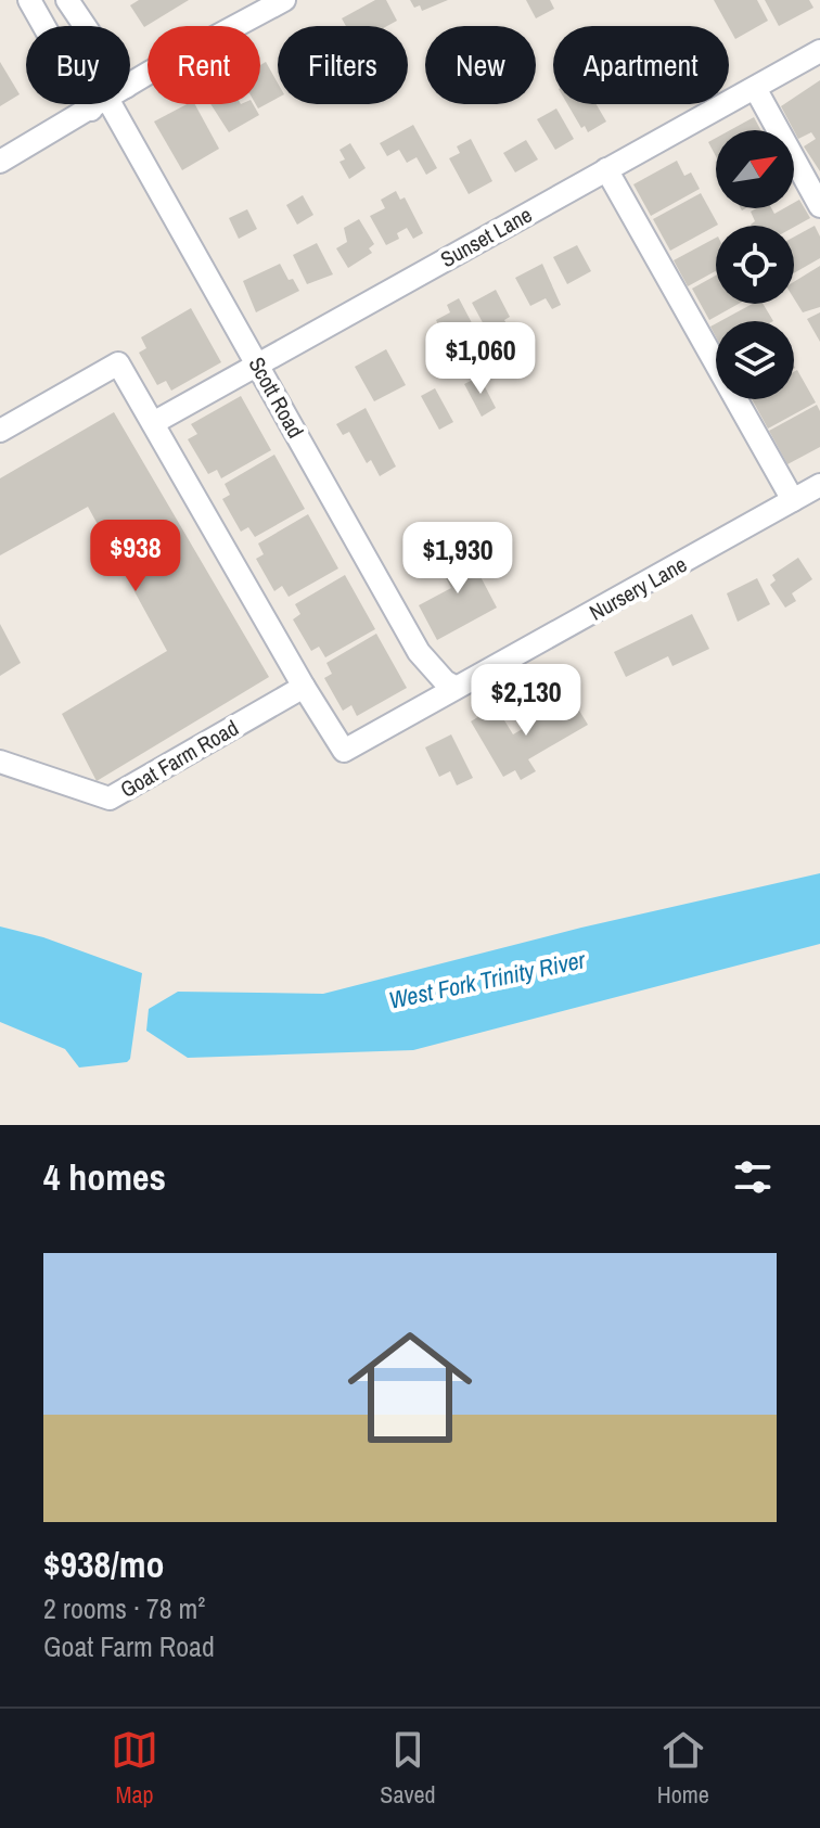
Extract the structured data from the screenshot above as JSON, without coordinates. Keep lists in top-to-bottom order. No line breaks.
{"streets":{"street":["Sunset Lane","Scott Road","Nursery Lane","Goat Farm Road"]},"crossings":[["Sunset Lane","Scott Road"],["Scott Road","Nursery Lane"]],"water":["West Fork Trinity River"],"north":"top right","page":{"chip":["Buy","Rent","Filters","New","Apartment"],"price":["$1,060","$938","$1,930","$2,130"],"heading":"4 homes","list":[{"name":"$938/mo","note":"2 rooms · 78 m² · Goat Farm Road"}],"tabs":["Map","Saved","Home"]}}
